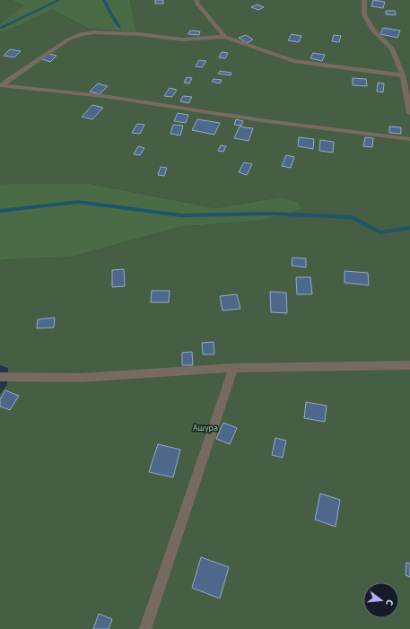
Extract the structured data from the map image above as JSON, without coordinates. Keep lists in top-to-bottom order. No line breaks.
{"parks":["Ашура"],"north":"right"}
